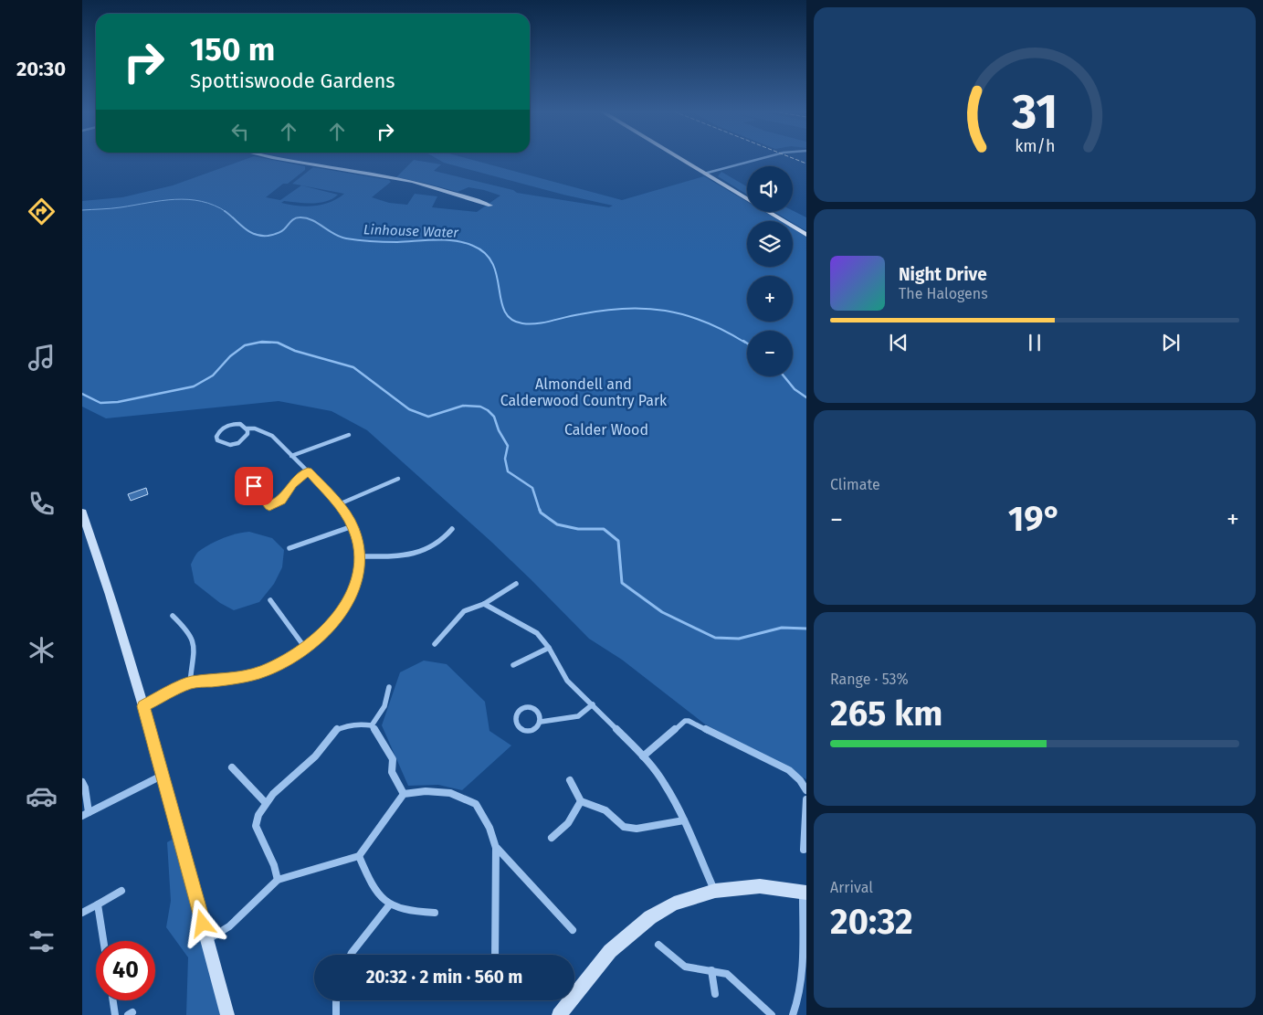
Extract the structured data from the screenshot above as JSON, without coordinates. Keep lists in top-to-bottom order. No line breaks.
{"water":["Linhouse Water"],"parks":["Almondell and Calderwood Country Park","Calder Wood"],"page":{"tabs":"20:30","turn":["150 m","Spottiswoode Gardens"],"map_buttons":["+","−"],"song":["Night Drive","The Halogens"],"tile":["Climate",["Range · 53%","265 km"],["Arrival","20:32"]],"heat":["−","19°","+"],"limit":"40","trip":"20:32 · 2 min · 560 m","gauge":["31","km/h"]}}
